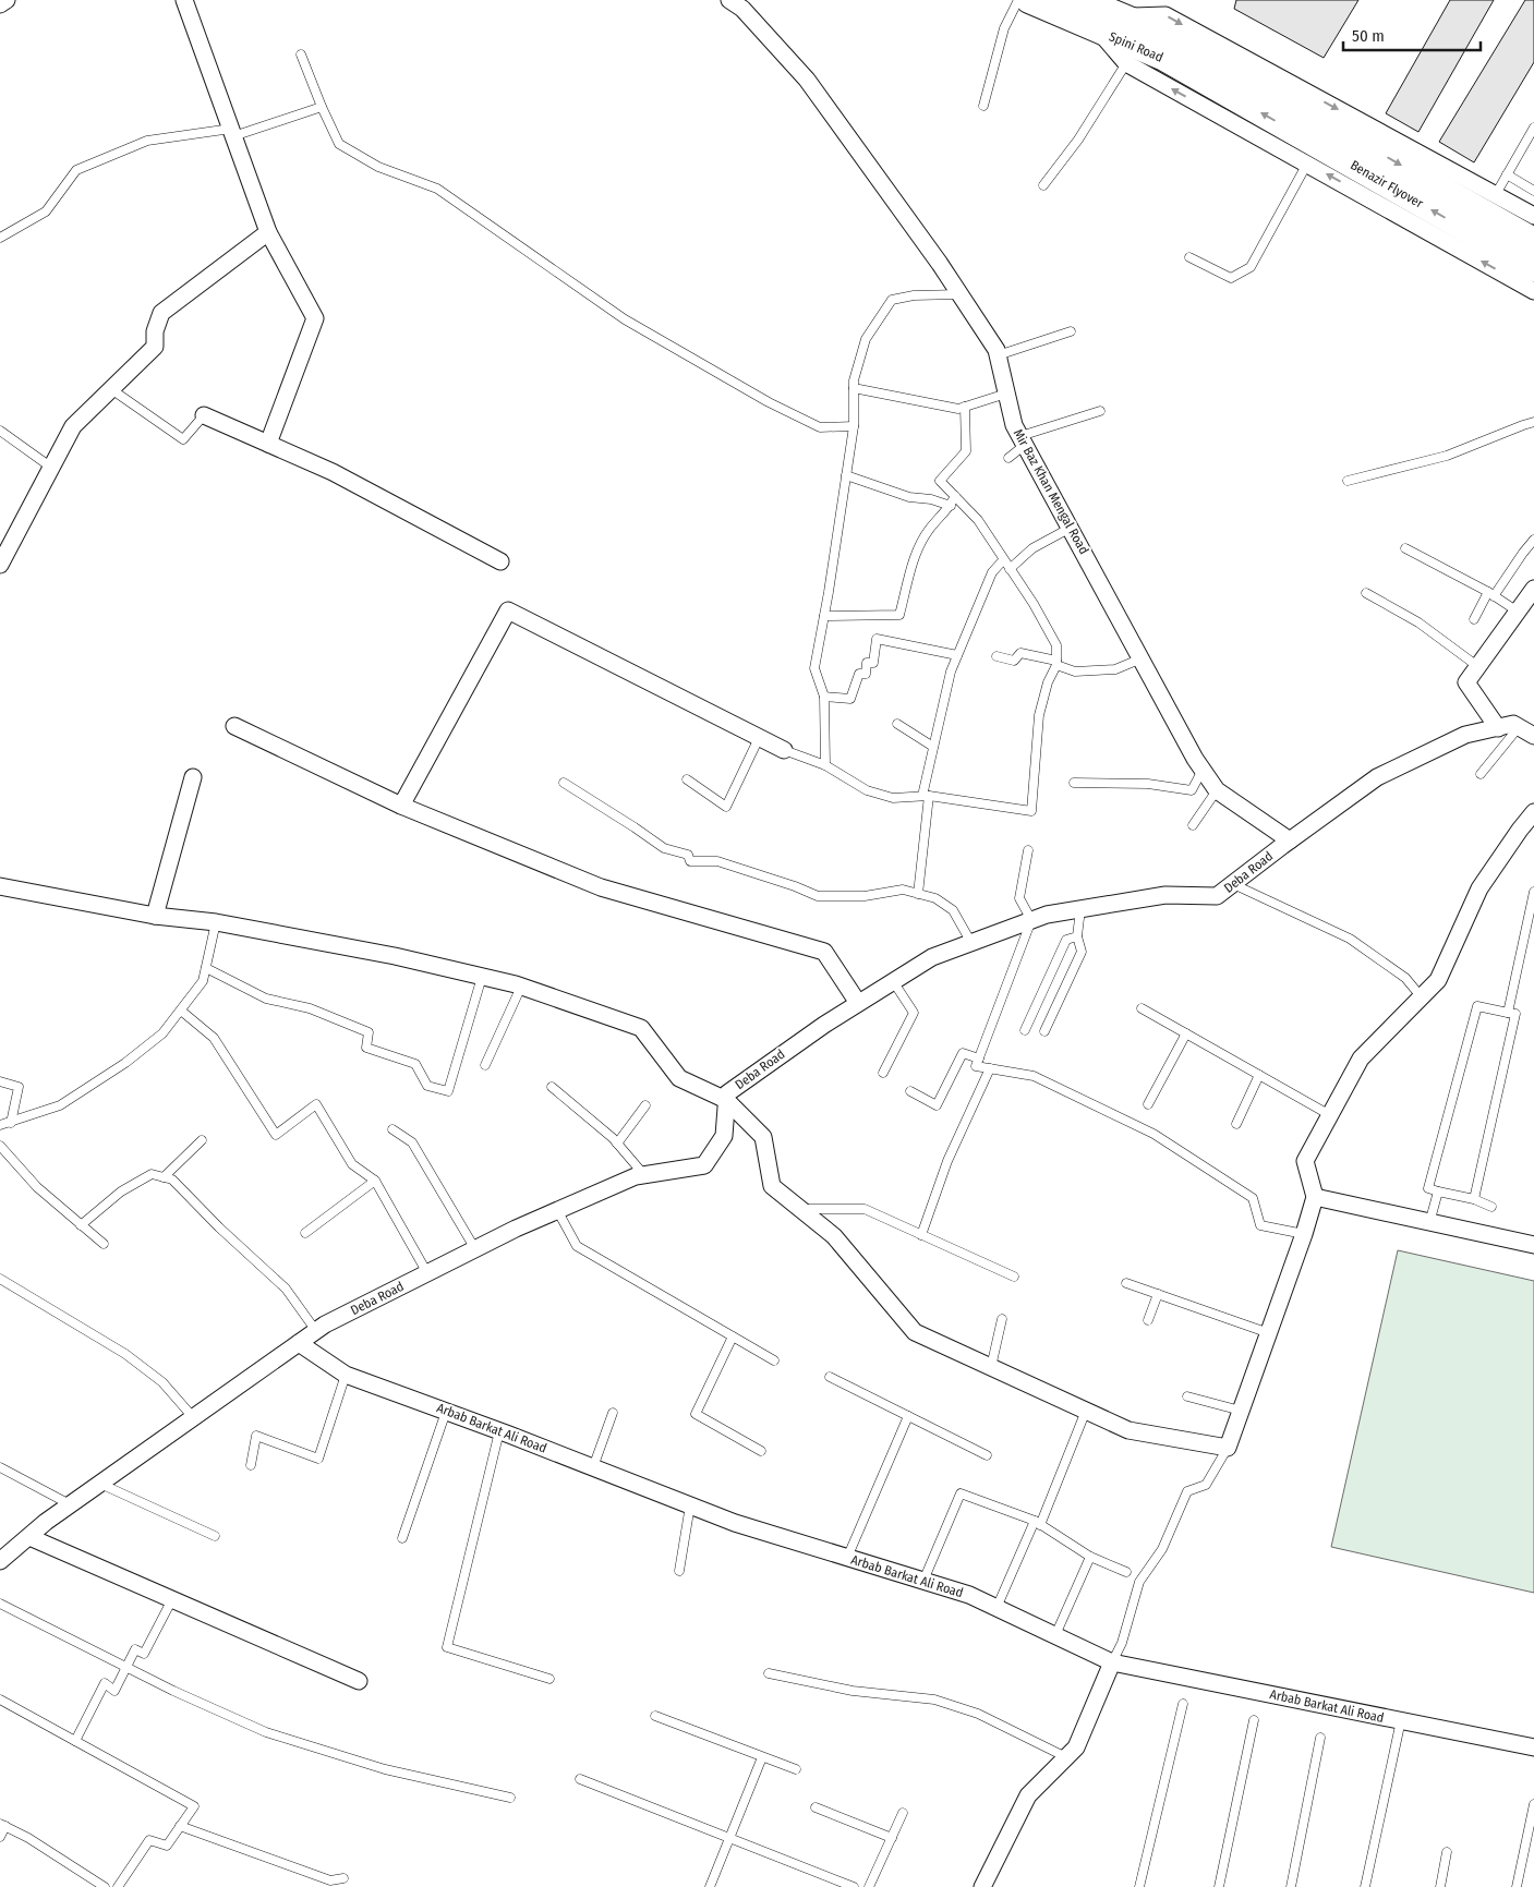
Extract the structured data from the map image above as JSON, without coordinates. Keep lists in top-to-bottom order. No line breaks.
{"streets":{"main road":["Spini Road","Benazir Flyover"],"street":["Mir Baz Khan Mengal Road","Deba Road","Arbab Barkat Ali Road"]},"crossings":[["Spini Road","Benazir Flyover"],["Mir Baz Khan Mengal Road","Deba Road"],["Deba Road","Arbab Barkat Ali Road"]],"scale_bar":"50 m"}
